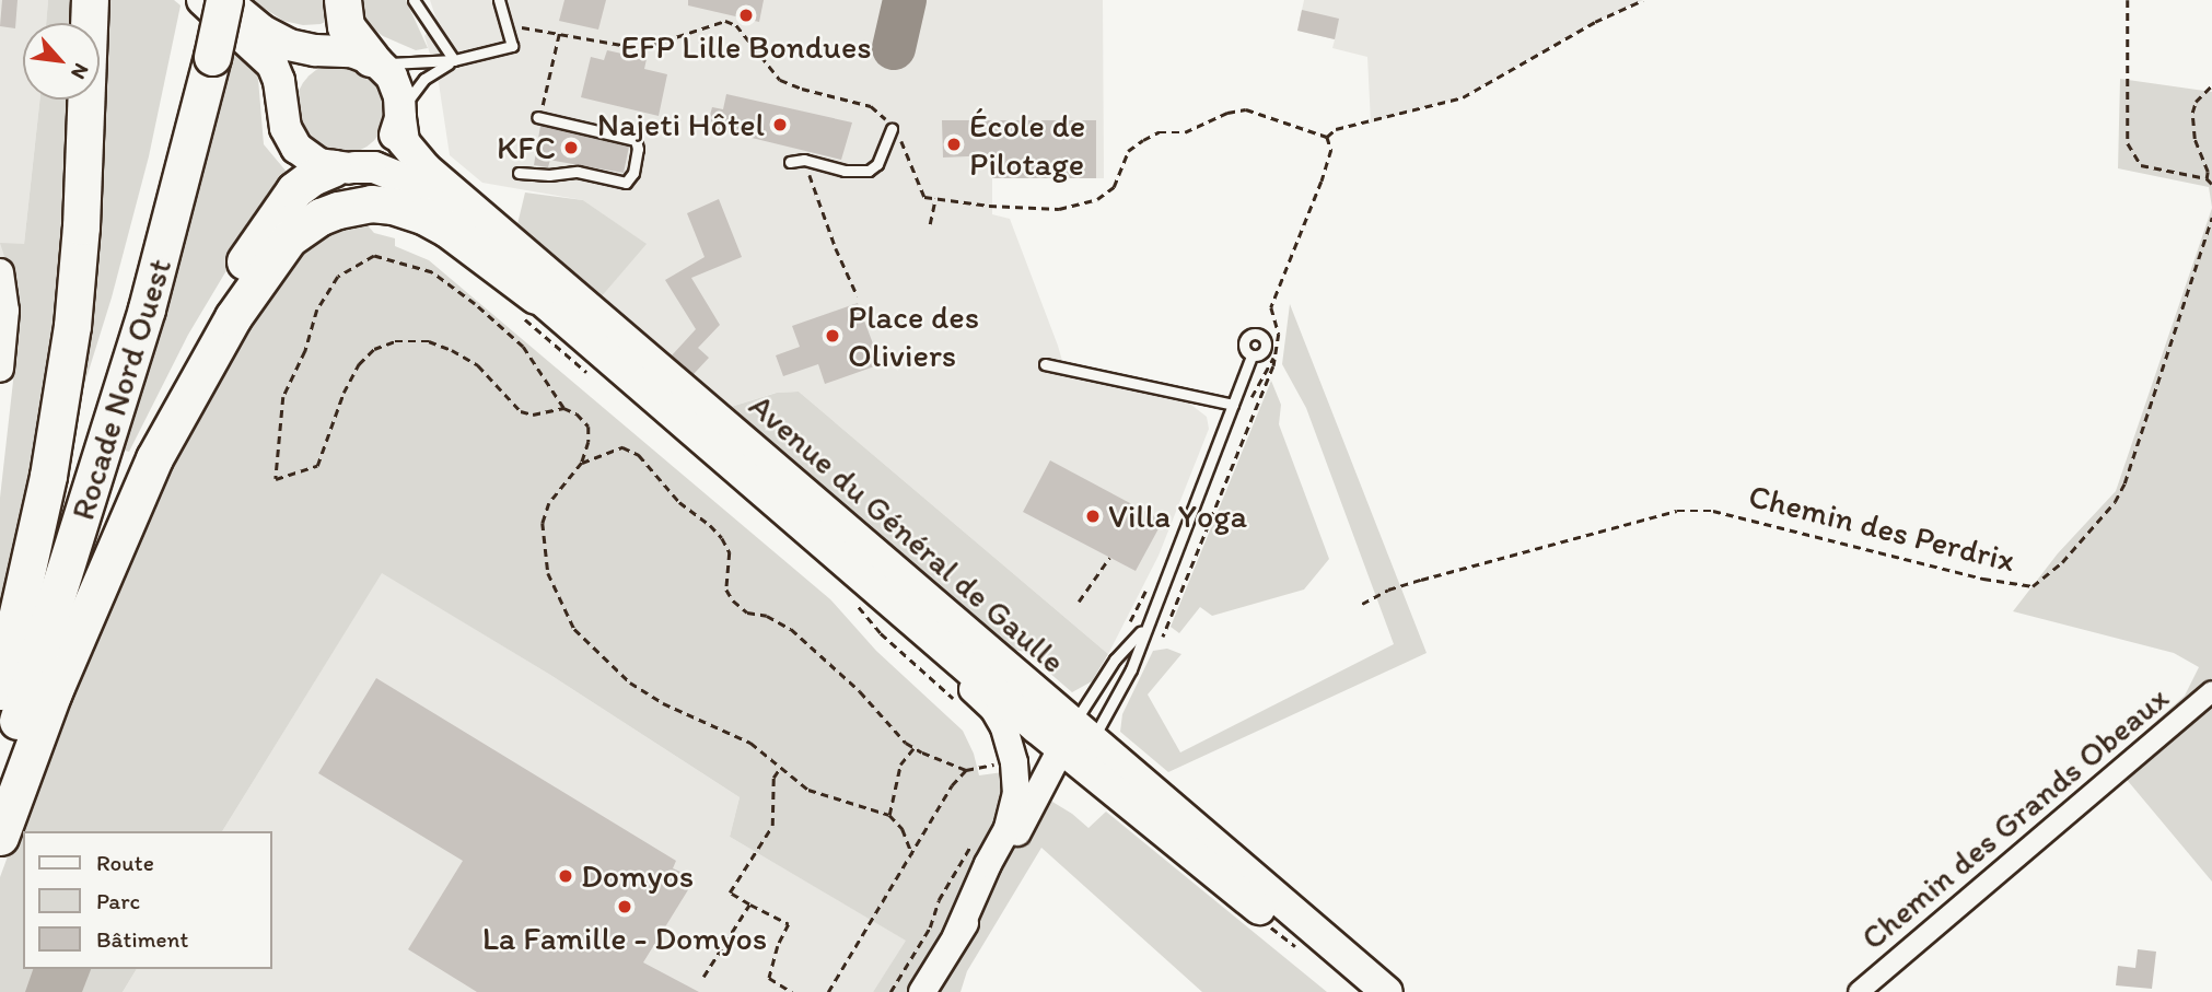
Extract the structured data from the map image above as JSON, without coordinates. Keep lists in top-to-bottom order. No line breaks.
{"streets":{"highway":["Rocade Nord Ouest"],"main road":["Avenue du Général de Gaulle"],"street":["Chemin des Grands Obeaux"],"path":["Chemin des Perdrix"]},"places":["EFP Lille Bondues","Najeti Hôtel","École de Pilotage","KFC","Place des Oliviers","Villa Yoga","Domyos","La Famille - Domyos"],"legend":["Route","Parc","Bâtiment"],"north":"bottom right"}
